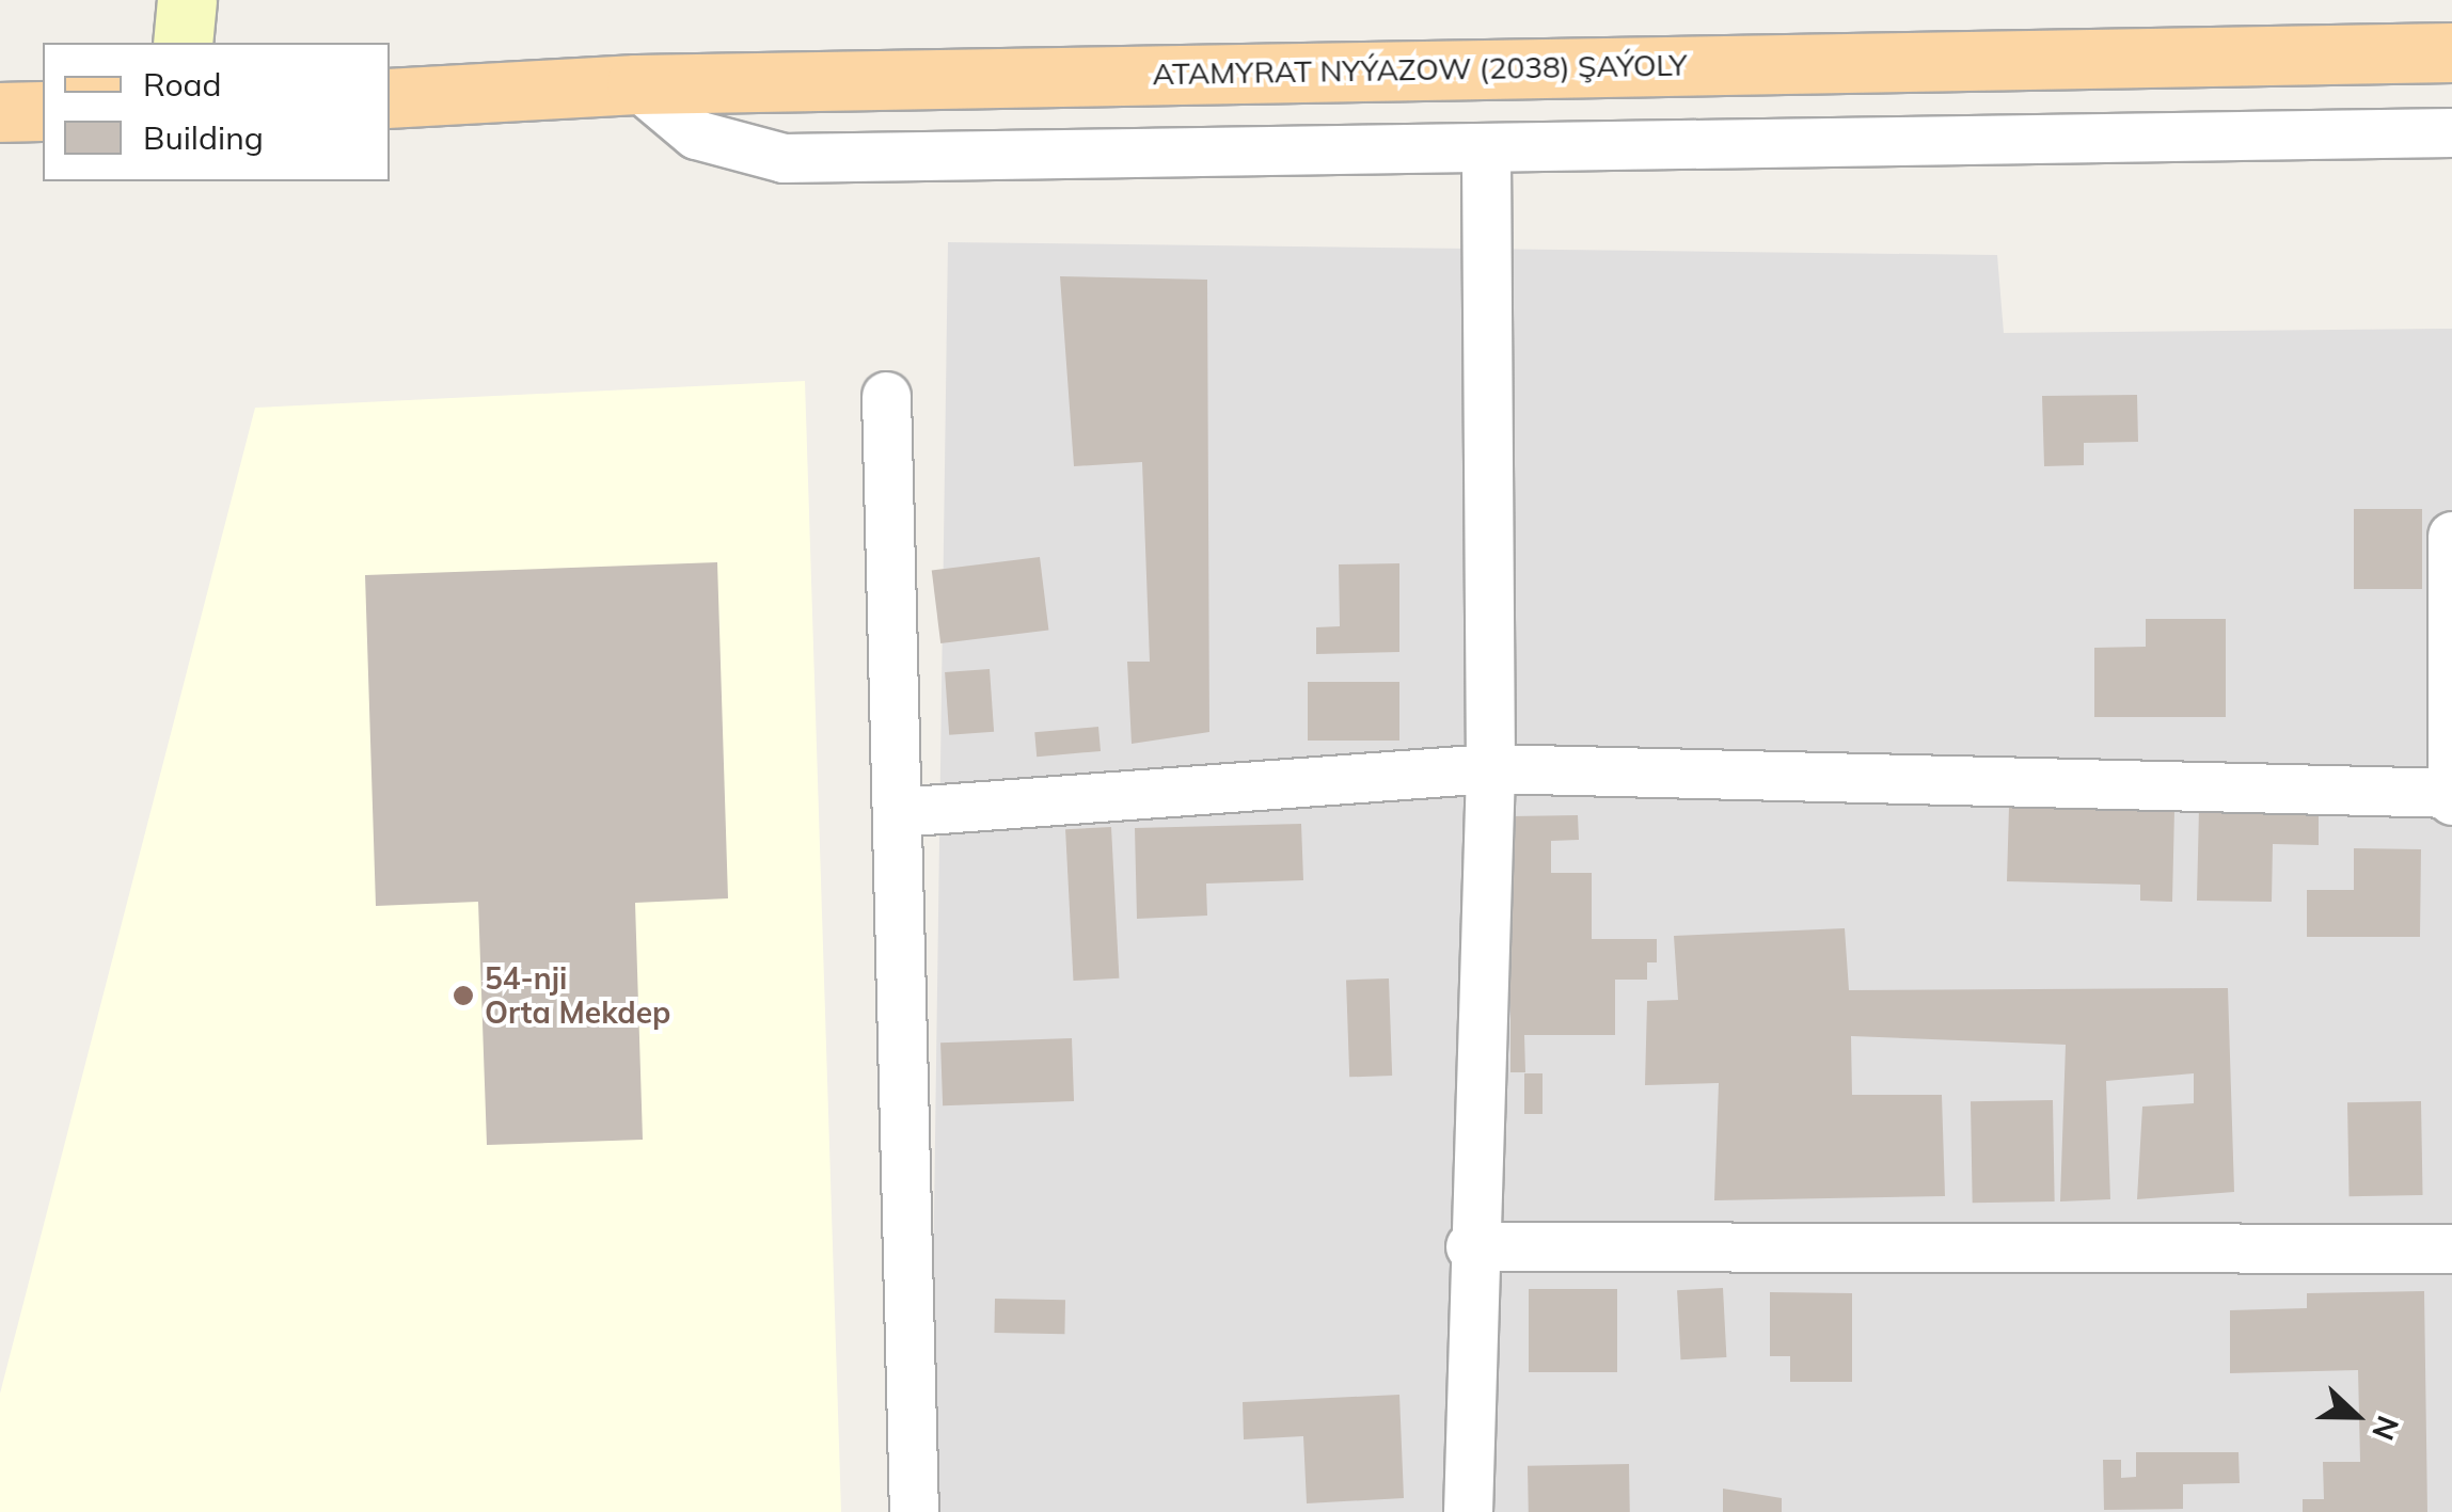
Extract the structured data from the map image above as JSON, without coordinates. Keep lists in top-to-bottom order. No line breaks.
{"streets":{"main road":["ATAMYRAT NYÝAZOW (2038) ŞAÝOLY"]},"places":["54-nji Orta Mekdep"],"legend":["Road","Building"],"north":"right"}
